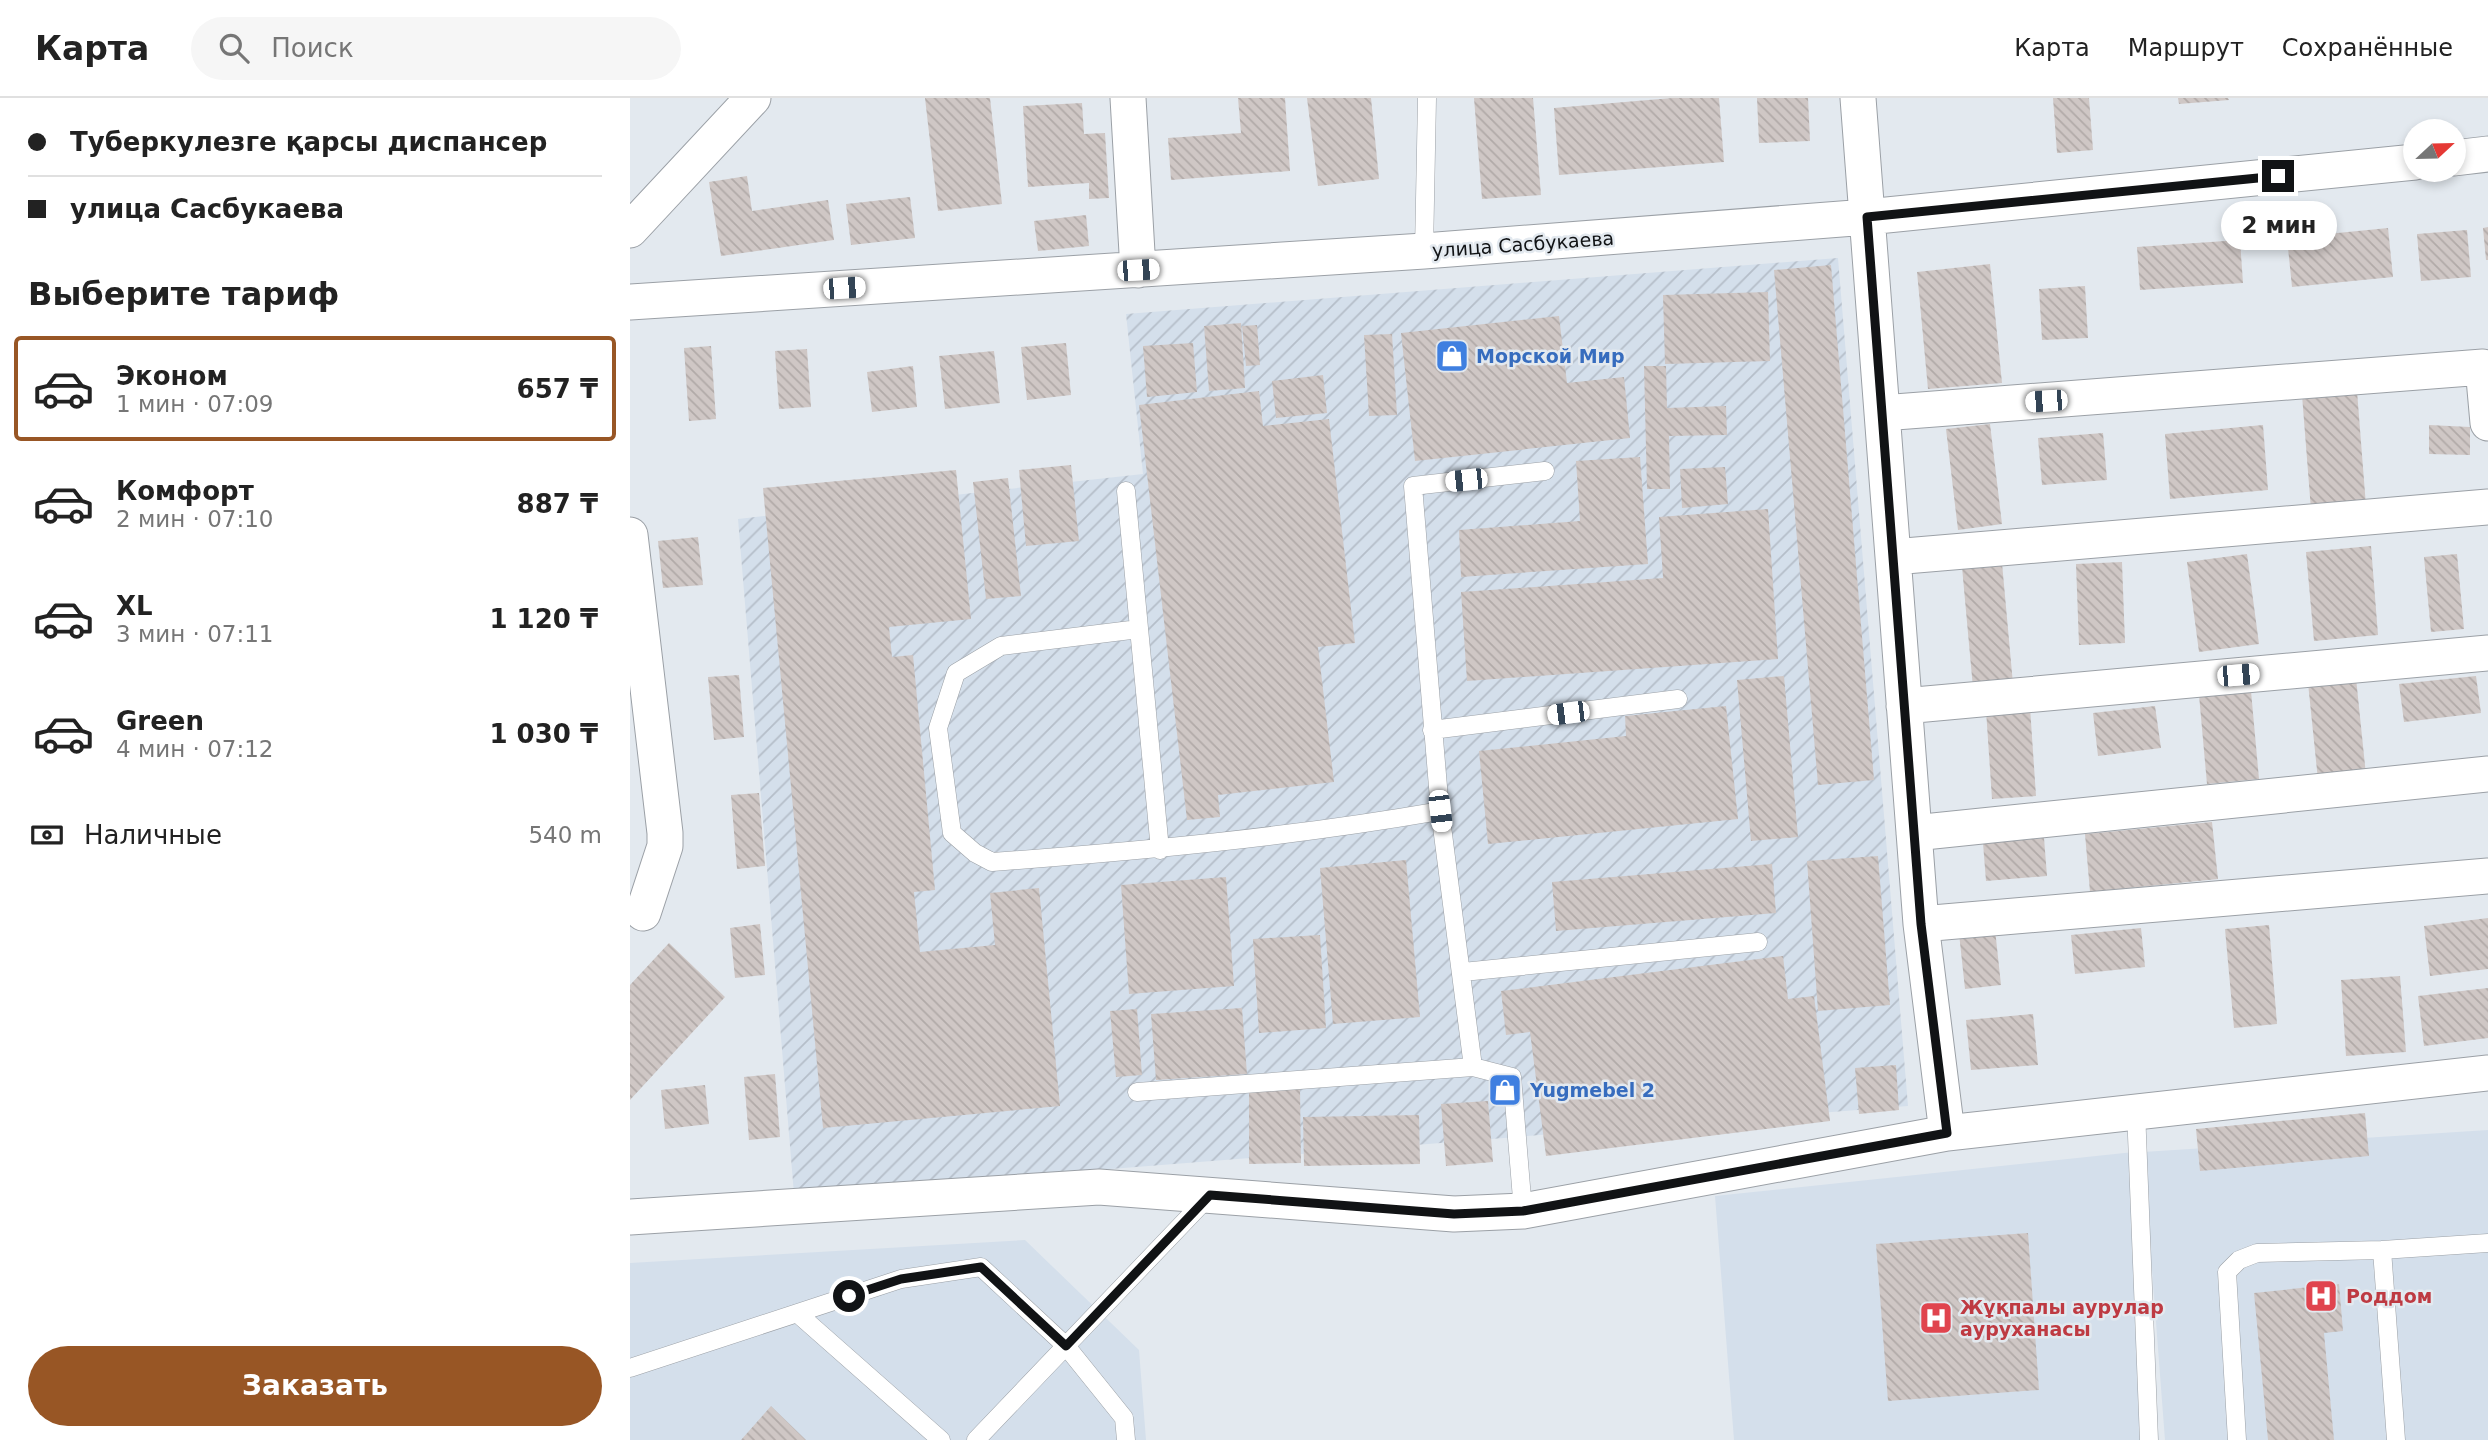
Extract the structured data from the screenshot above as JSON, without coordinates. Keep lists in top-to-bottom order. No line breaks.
{"streets":{"street":["улица Сасбукаева"]},"places":{"shop":["Морской Мир","Yugmebel 2"],"hospital":["Роддом","Жұқпалы аурулар ауруханасы"]},"north":"right","page":{"header":"Карта","search":"Поиск","nav":["Карта","Маршрут","Сохранённые"],"banner":["Туберкулезге қарсы диспансер","улица Сасбукаева"],"bubble":"2 мин","heading":"Выберите тариф","list":[{"name":"Эконом","note":"1 мин · 07:09","value":"657 ₸"},{"name":"Комфорт","note":"2 мин · 07:10","value":"887 ₸"},{"name":"XL","note":"3 мин · 07:11","value":"1 120 ₸"},{"name":"Green","note":"4 мин · 07:12","value":"1 030 ₸"}],"pay":["Наличные","540 m"],"buttons":"Заказать"}}
